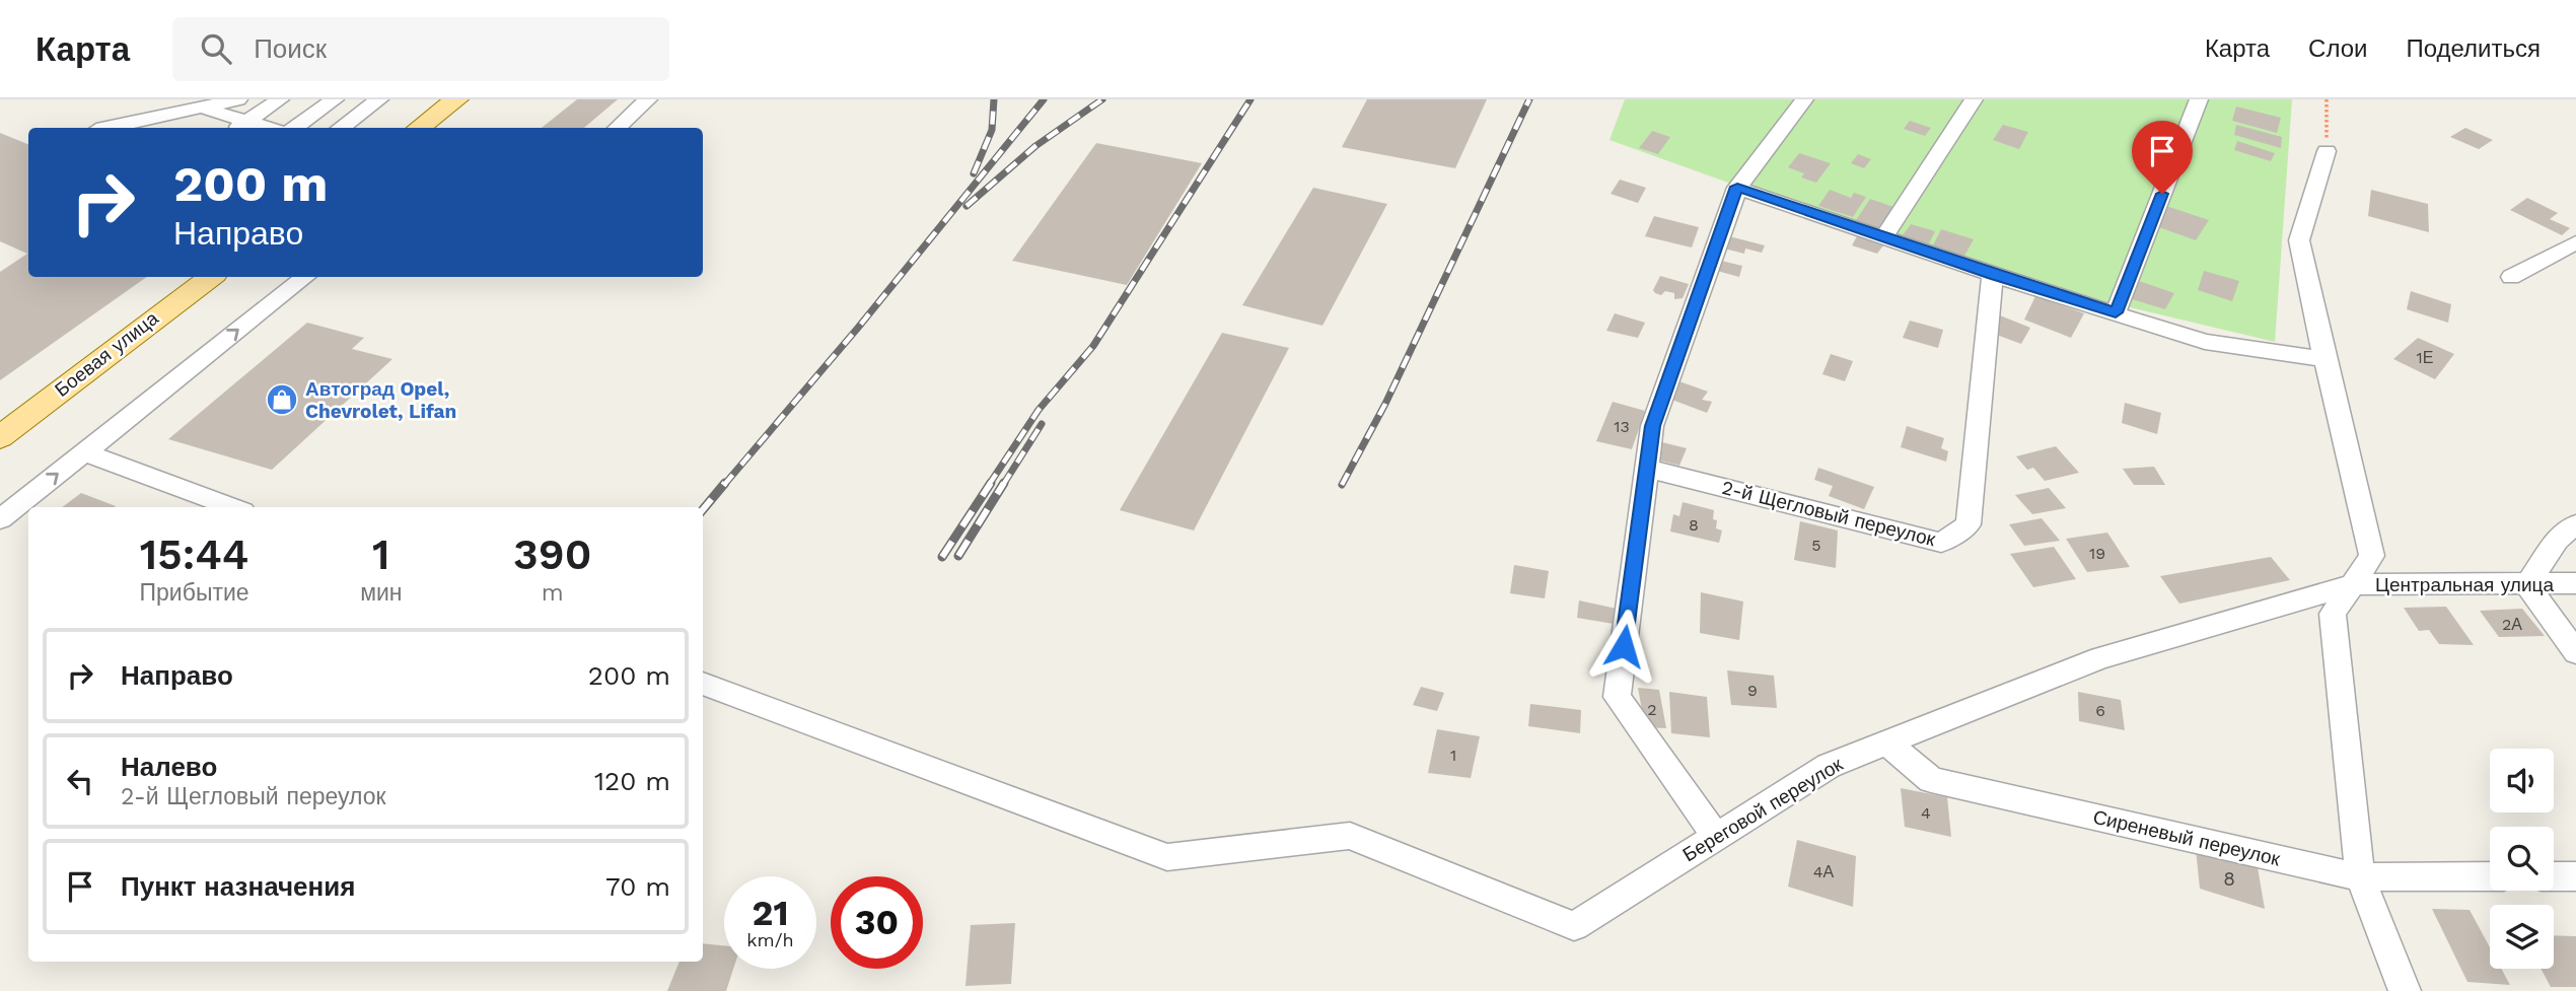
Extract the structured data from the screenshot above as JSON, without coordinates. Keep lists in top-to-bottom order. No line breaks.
{"streets":{"main road":["Боевая улица"],"street":["2-й Щегловый переулок","Центральная улица","Береговой переулок","Сиреневый переулок"]},"crossings":[["Центральная улица","Береговой переулок"],["Береговой переулок","Сиреневый переулок"]],"places":{"shop":["Автоград Opel, Chevrolet, Lifan"]},"house_numbers":["1Е","13","8","5","19","2А","9","2","6","1","4","4А","8"],"page":{"header":"Карта","search":"Поиск","nav":["Карта","Слои","Поделиться"],"turn":["200 m","Направо"],"eta":["15:44","Прибытие","1","мин","390","m"],"list":[{"name":"Направо","value":"200 m"},{"name":"Налево","note":"2-й Щегловый переулок","value":"120 m"},{"name":"Пункт назначения","value":"70 m"}],"speed":"21 km/h","limit":"30"}}
